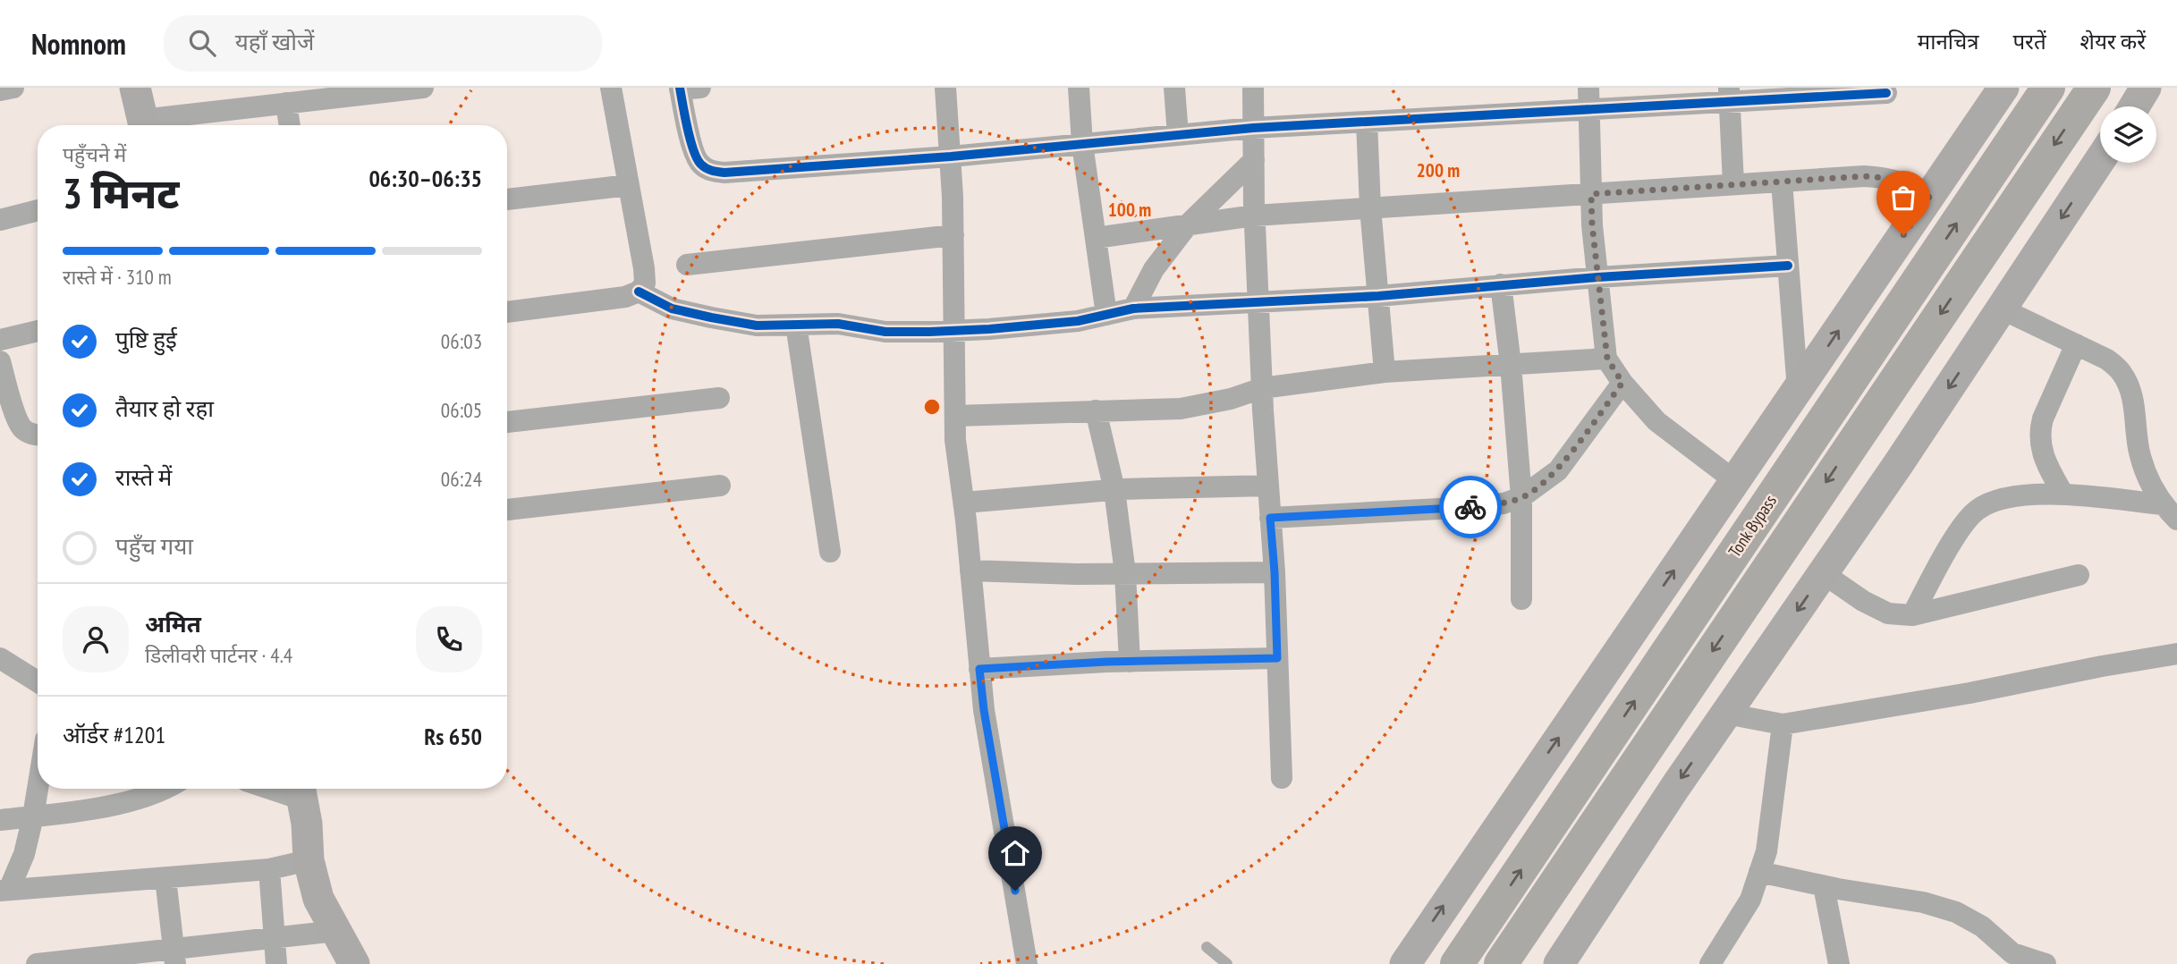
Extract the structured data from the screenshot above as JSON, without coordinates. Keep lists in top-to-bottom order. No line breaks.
{"streets":{"highway":["Tonk Bypass"]},"page":{"header":"Nomnom","search":"यहाँ खोजें","nav":["मानचित्र","परतें","शेयर करें"],"heading":["3 मिनट","पहुँचने में","06:30–06:35"],"panel":["अमित","डिलीवरी पार्टनर · 4.4","ऑर्डर #1201","Rs 650"],"bar":"रास्ते में · 310 m","list":[["पुष्टि हुई","06:03"],["तैयार हो रहा","06:05"],["रास्ते में","06:24"],"पहुँच गया"]},"rings":["200 m","100 m"]}
